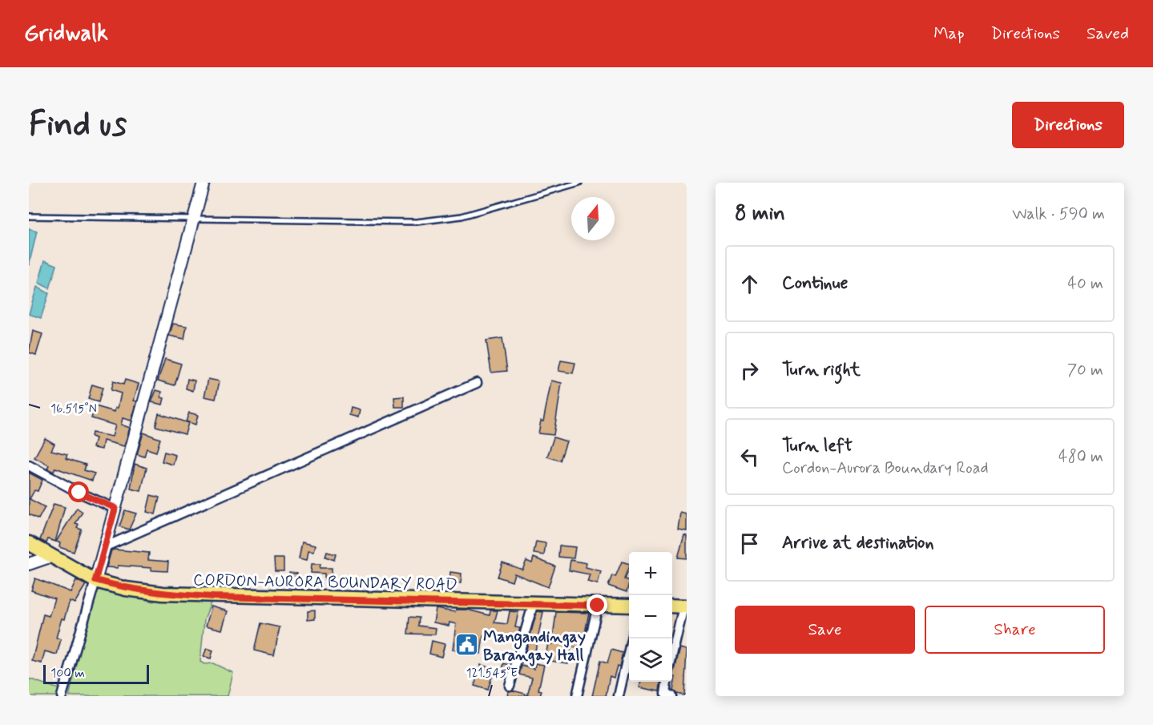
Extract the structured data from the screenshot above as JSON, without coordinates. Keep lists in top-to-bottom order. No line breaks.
{"streets":{"main road":["CORDON-AURORA BOUNDARY ROAD"]},"places":{"public building":["Mangandingay Barangay Hall"]},"scale_bar":"100 m","north":"top","page":{"header":"Gridwalk","nav":["Map","Directions","Saved"],"buttons":["Directions",["Save","Share"]],"title":"Find us","heading":["8 min","Walk · 590 m"],"list":[["Continue","40 m"],["Turn right","70 m"],["Turn left","Cordon-Aurora Boundary Road","480 m"],"Arrive at destination"],"map_buttons":["+","−"],"scale":"100 m"},"coordinates":["16.515°N","121.545°E"]}
